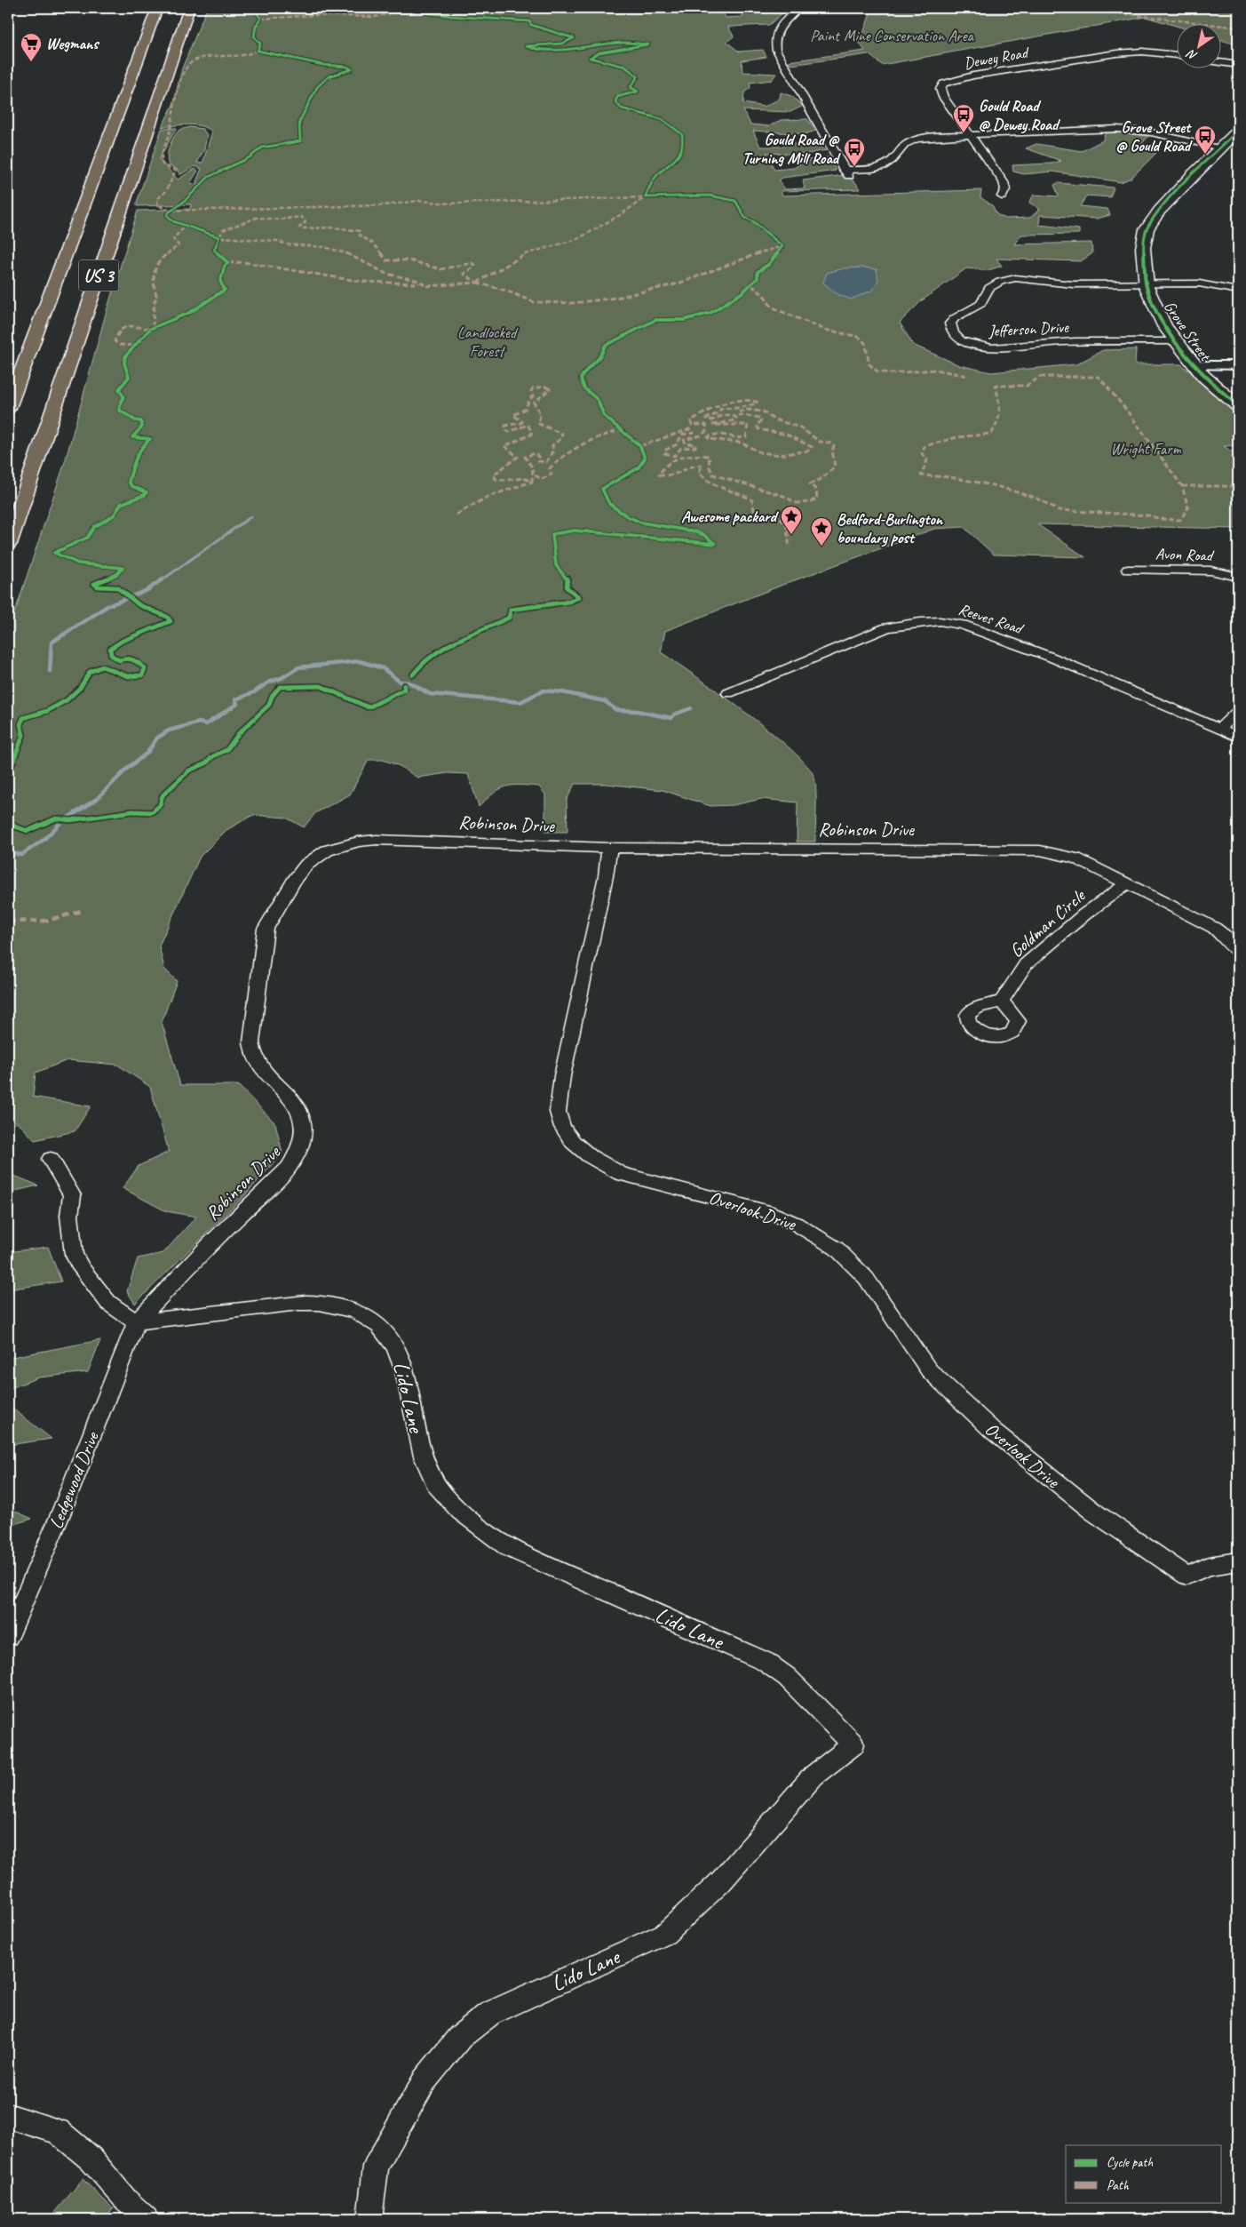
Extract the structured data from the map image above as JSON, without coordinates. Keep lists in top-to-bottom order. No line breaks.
{"streets":{"highway":["US 3"],"main road":["Grove Street"],"street":["Dewey Road","Jefferson Drive","Avon Road","Reeves Road","Robinson Drive","Goldman Circle","Overlook Drive","Lido Lane","Ledgewood Drive"]},"crossings":[["Jefferson Drive","Grove Street"],["Robinson Drive","Goldman Circle"],["Robinson Drive","Overlook Drive"],["Robinson Drive","Lido Lane"],["Robinson Drive","Ledgewood Drive"],["Lido Lane","Ledgewood Drive"]],"parks":["Paint Mine Conservation Area","Landlocked Forest","Wright Farm"],"places":{"supermarket":["Wegmans"],"bus stop":["Gould Road @ Dewey Road","Grove Street @ Gould Road","Gould Road @ Turning Mill Road"],"place":["Awesome packard","Bedford-Burlington boundary post"]},"legend":["Cycle path","Path"],"north":"bottom left"}
